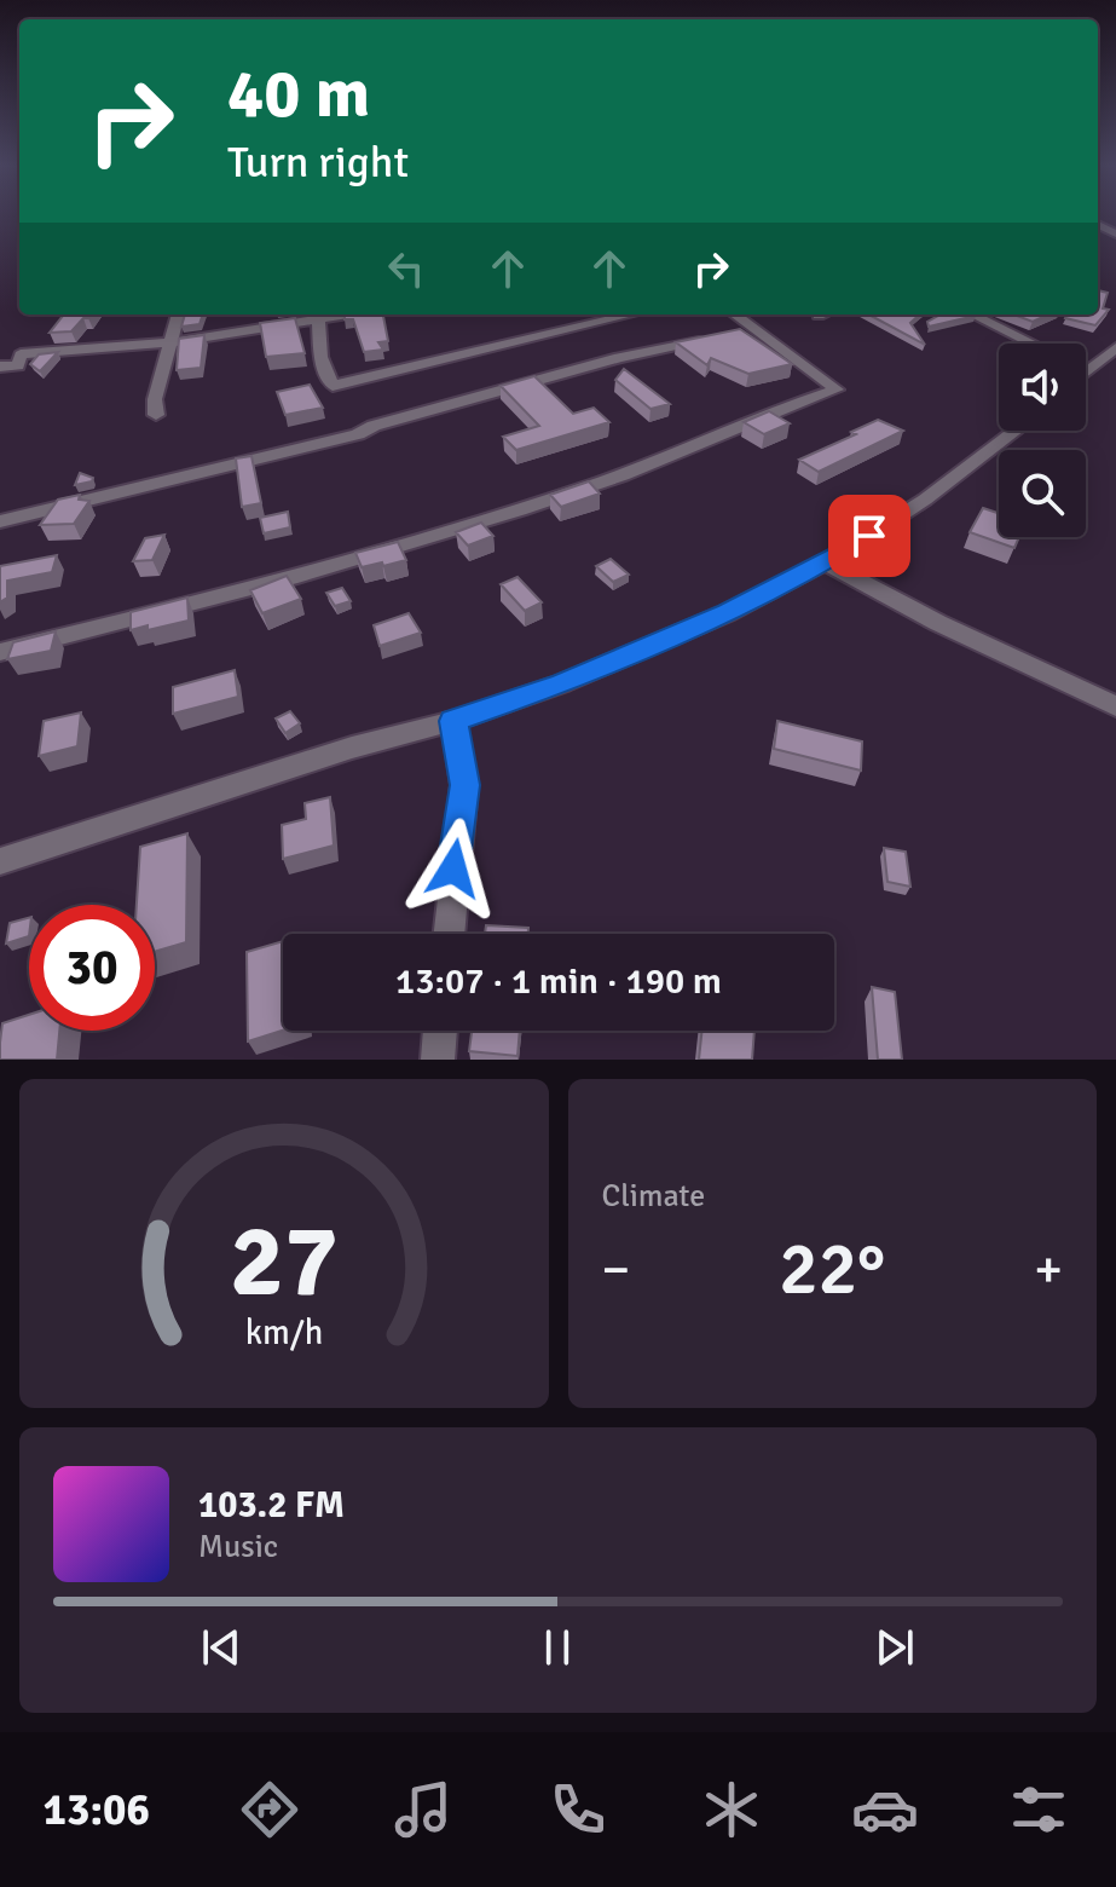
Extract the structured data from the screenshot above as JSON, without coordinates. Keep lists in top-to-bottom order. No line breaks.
{"page":{"turn":["40 m","Turn right"],"limit":"30","trip":"13:07 · 1 min · 190 m","tile":"Climate","heat":["−","22°","+"],"song":["103.2 FM","Music"],"tabs":"13:06","gauge":["27","km/h"]}}
